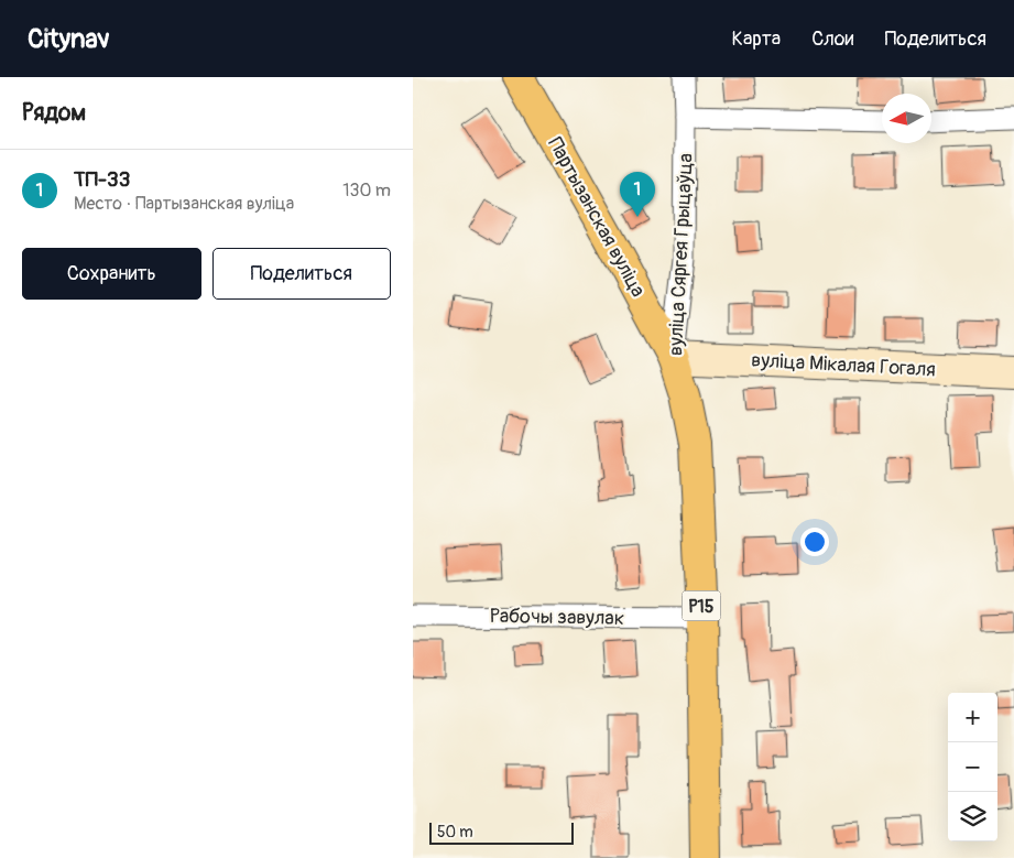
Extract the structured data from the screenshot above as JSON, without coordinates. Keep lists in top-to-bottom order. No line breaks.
{"streets":{"main road":["Партызанская вуліца","вуліца Сяргея Грыцаўца","Р15"],"street":["вуліца Мікалая Гогаля","Рабочы завулак"]},"crossings":[["Партызанская вуліца","вуліца Сяргея Грыцаўца"],["Партызанская вуліца","вуліца Мікалая Гогаля"],["вуліца Сяргея Грыцаўца","вуліца Мікалая Гогаля"],["вуліца Сяргея Грыцаўца","Рабочы завулак"]],"scale_bar":"50 m","north":"left","page":{"header":"Citynav","nav":["Карта","Слои","Поделиться"],"heading":"Рядом","list":[{"mark":"1","name":"ТП-33","note":"Место · Партызанская вуліца","value":"130 m"}],"pins":"1","buttons":["Сохранить","Поделиться"],"map_buttons":["+","−"],"scale":"50 m"}}
